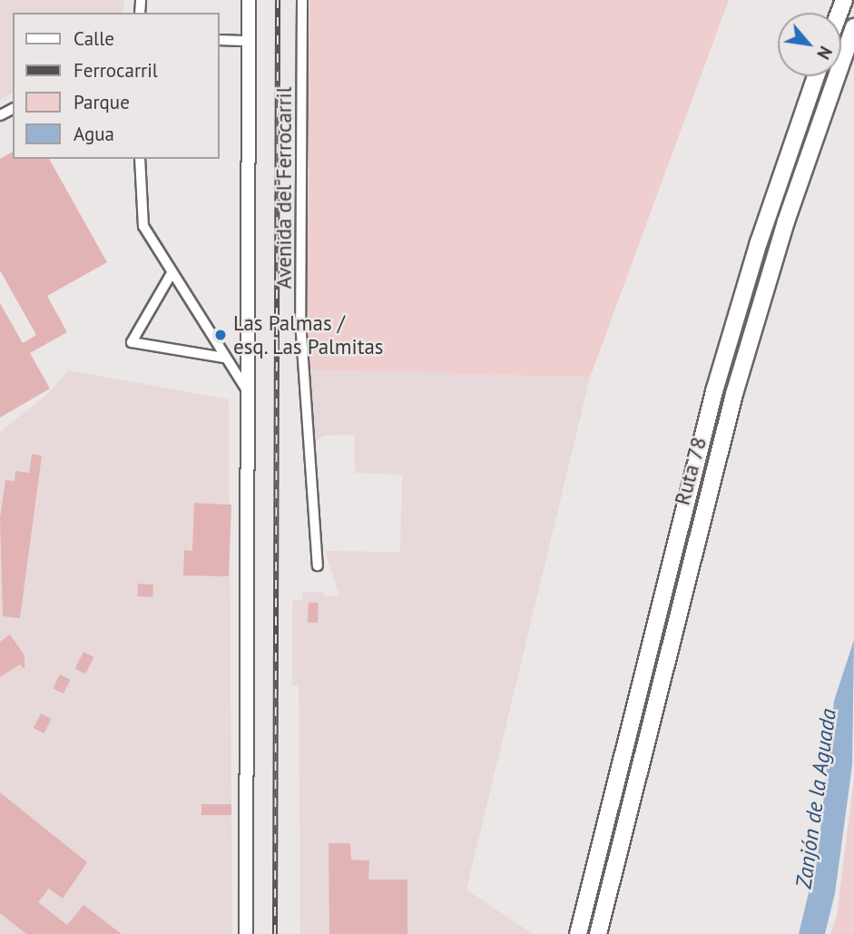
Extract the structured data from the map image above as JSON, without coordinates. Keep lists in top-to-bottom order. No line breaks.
{"streets":{"highway":["Ruta 78"],"street":["Avenida del Ferrocarril"]},"water":["Zanjón de la Aguada"],"places":["Las Palmas / esq. Las Palmitas"],"legend":["Calle","Ferrocarril","Parque","Agua"],"north":"bottom right"}
